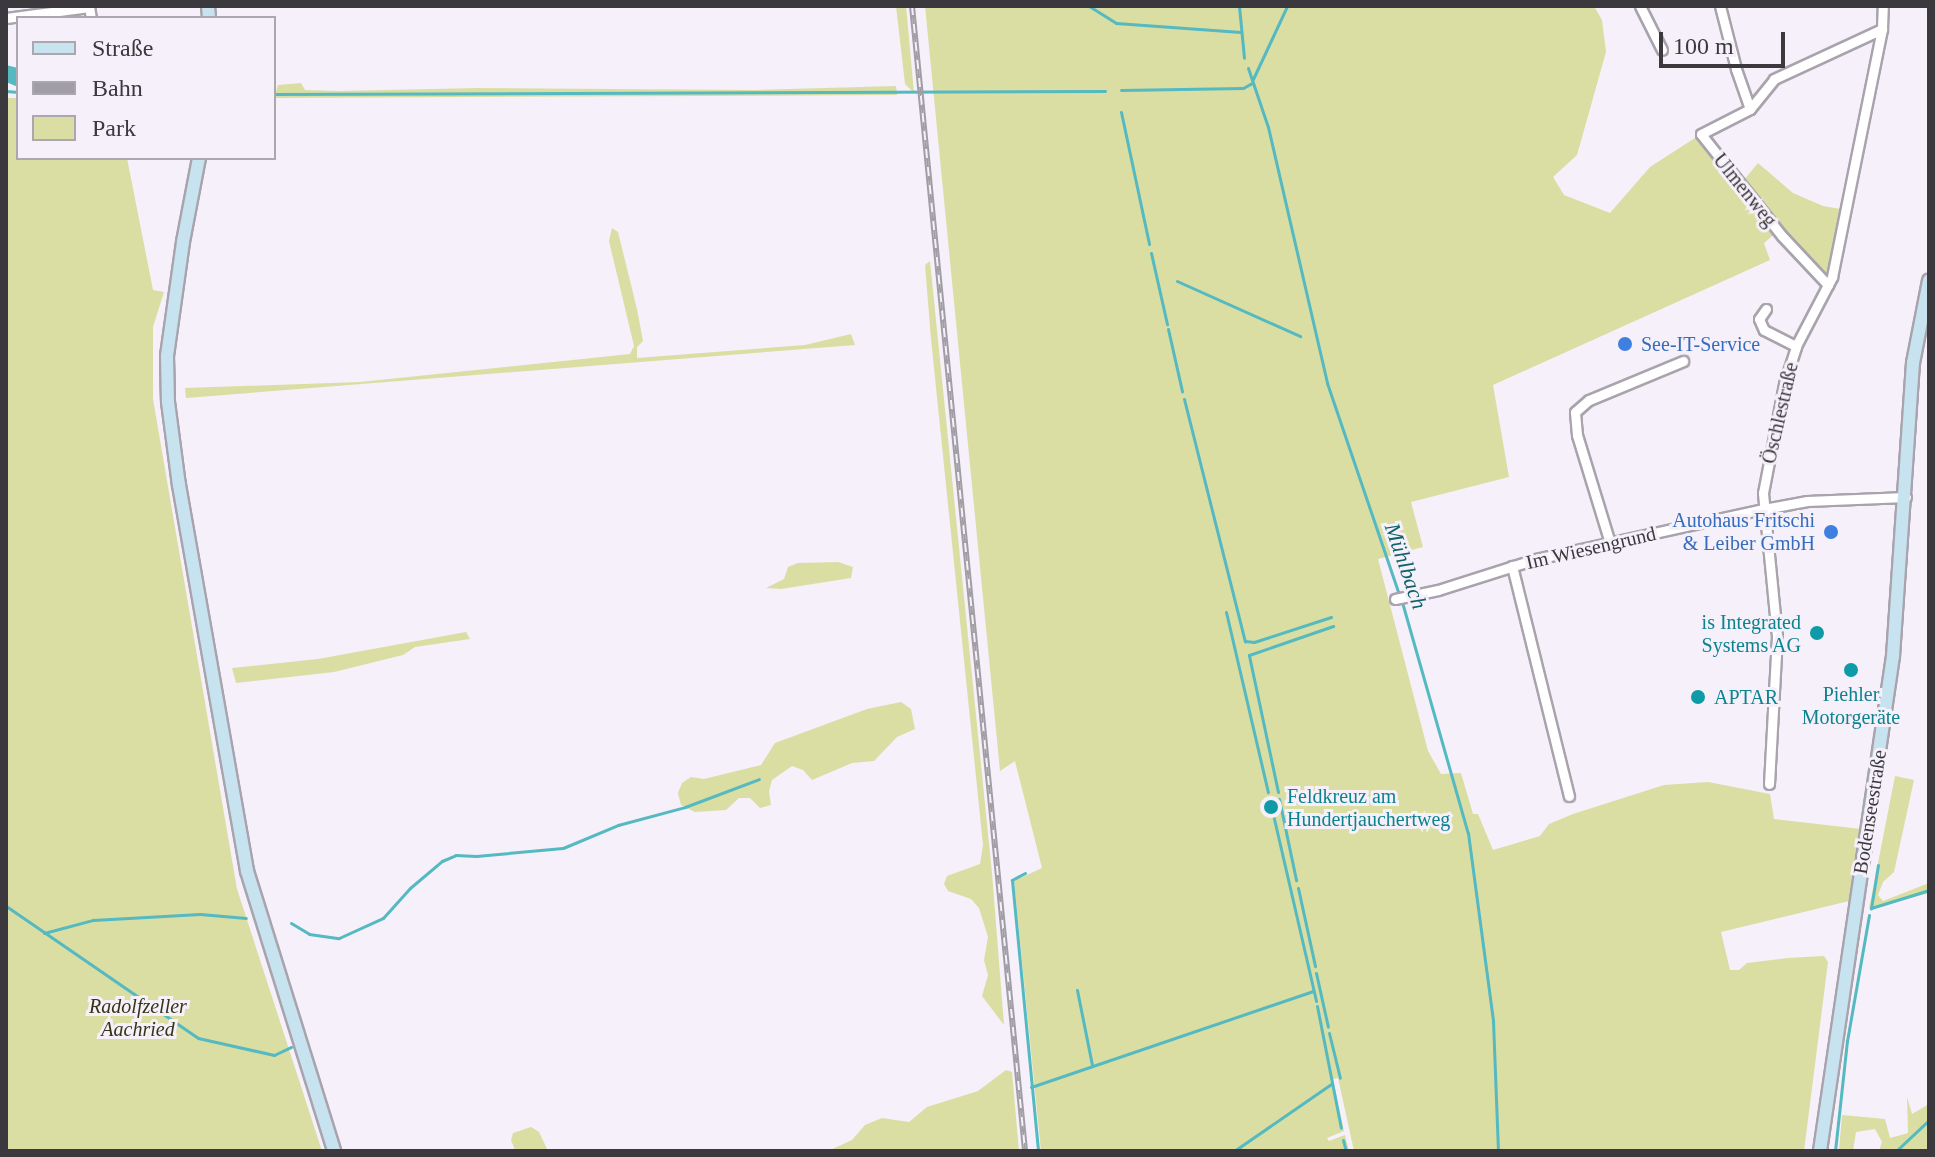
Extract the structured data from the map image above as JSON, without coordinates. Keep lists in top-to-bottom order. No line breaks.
{"streets":{"main road":["Bodenseestraße"],"street":["Ulmenweg","Öschlestraße","Im Wiesengrund"]},"crossings":[["Ulmenweg","Öschlestraße"],["Öschlestraße","Im Wiesengrund"],["Im Wiesengrund","Bodenseestraße"]],"water":["Mühlbach"],"parks":["Radolfzeller Aachried"],"places":["See-IT-Service","Autohaus Fritschi & Leiber GmbH","is Integrated Systems AG","Piehler Motorgeräte","APTAR","Feldkreuz am Hundertjauchertweg"],"legend":["Straße","Bahn","Park"],"scale_bar":"100 m"}
